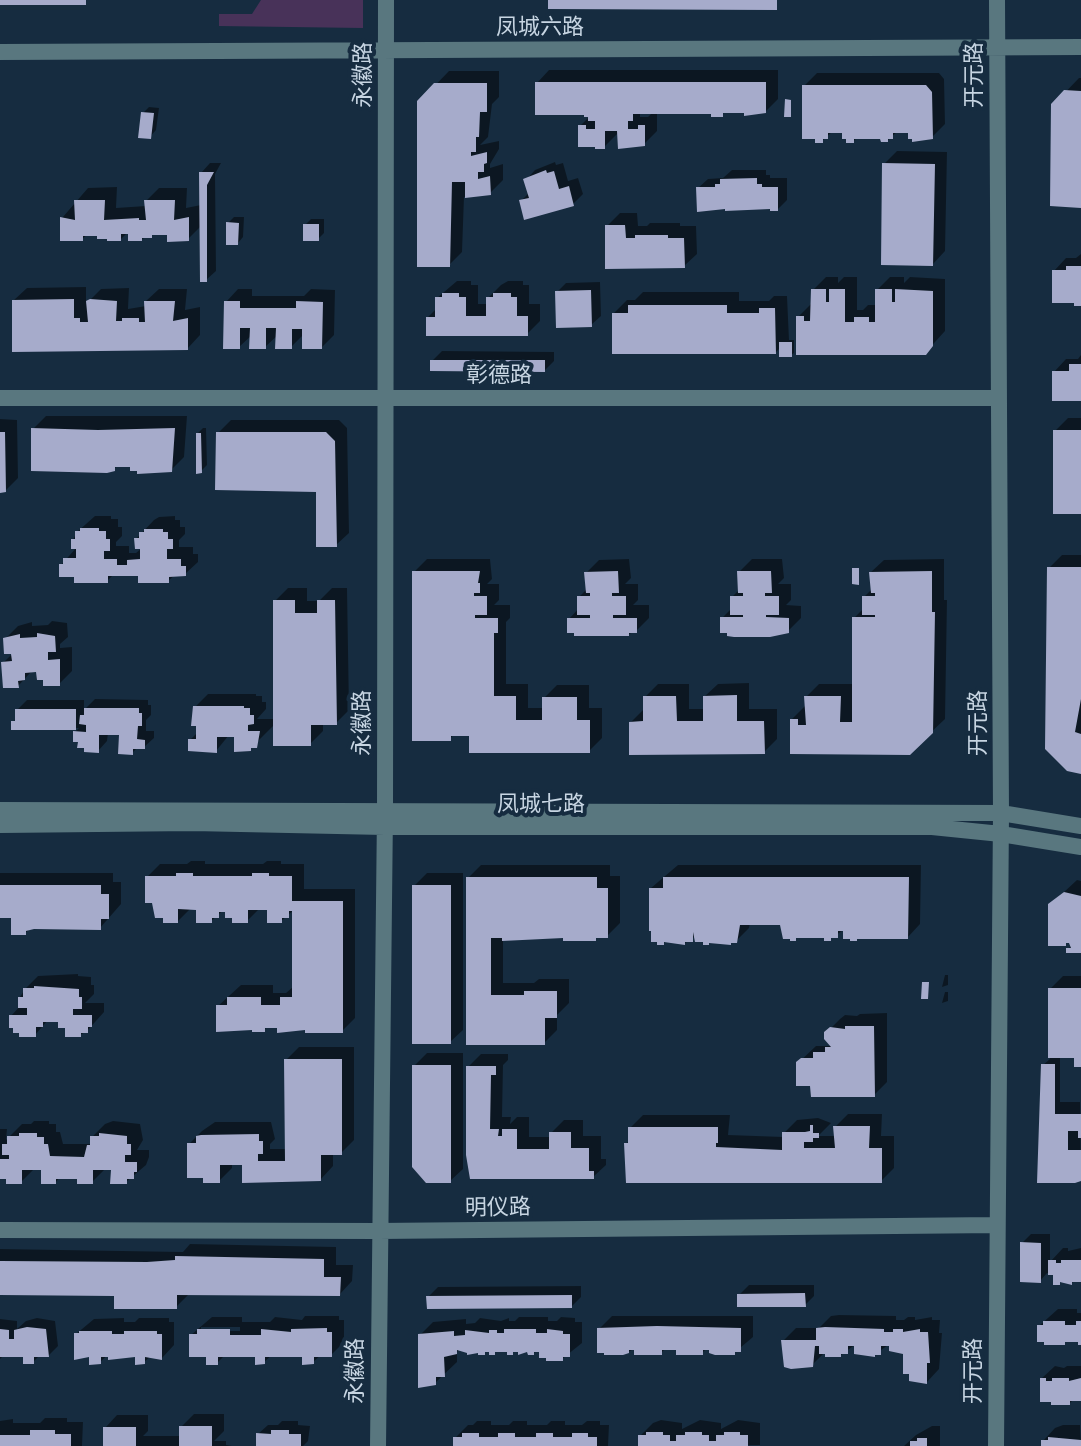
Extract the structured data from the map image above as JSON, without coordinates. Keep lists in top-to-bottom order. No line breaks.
{"streets":{"street":["凤城六路","永徽路","开元路","彰德路","凤城七路","明仪路"]},"crossings":[["凤城六路","永徽路"],["凤城六路","开元路"],["永徽路","彰德路"],["永徽路","凤城七路"],["永徽路","明仪路"],["开元路","彰德路"],["开元路","凤城七路"],["开元路","明仪路"]]}
